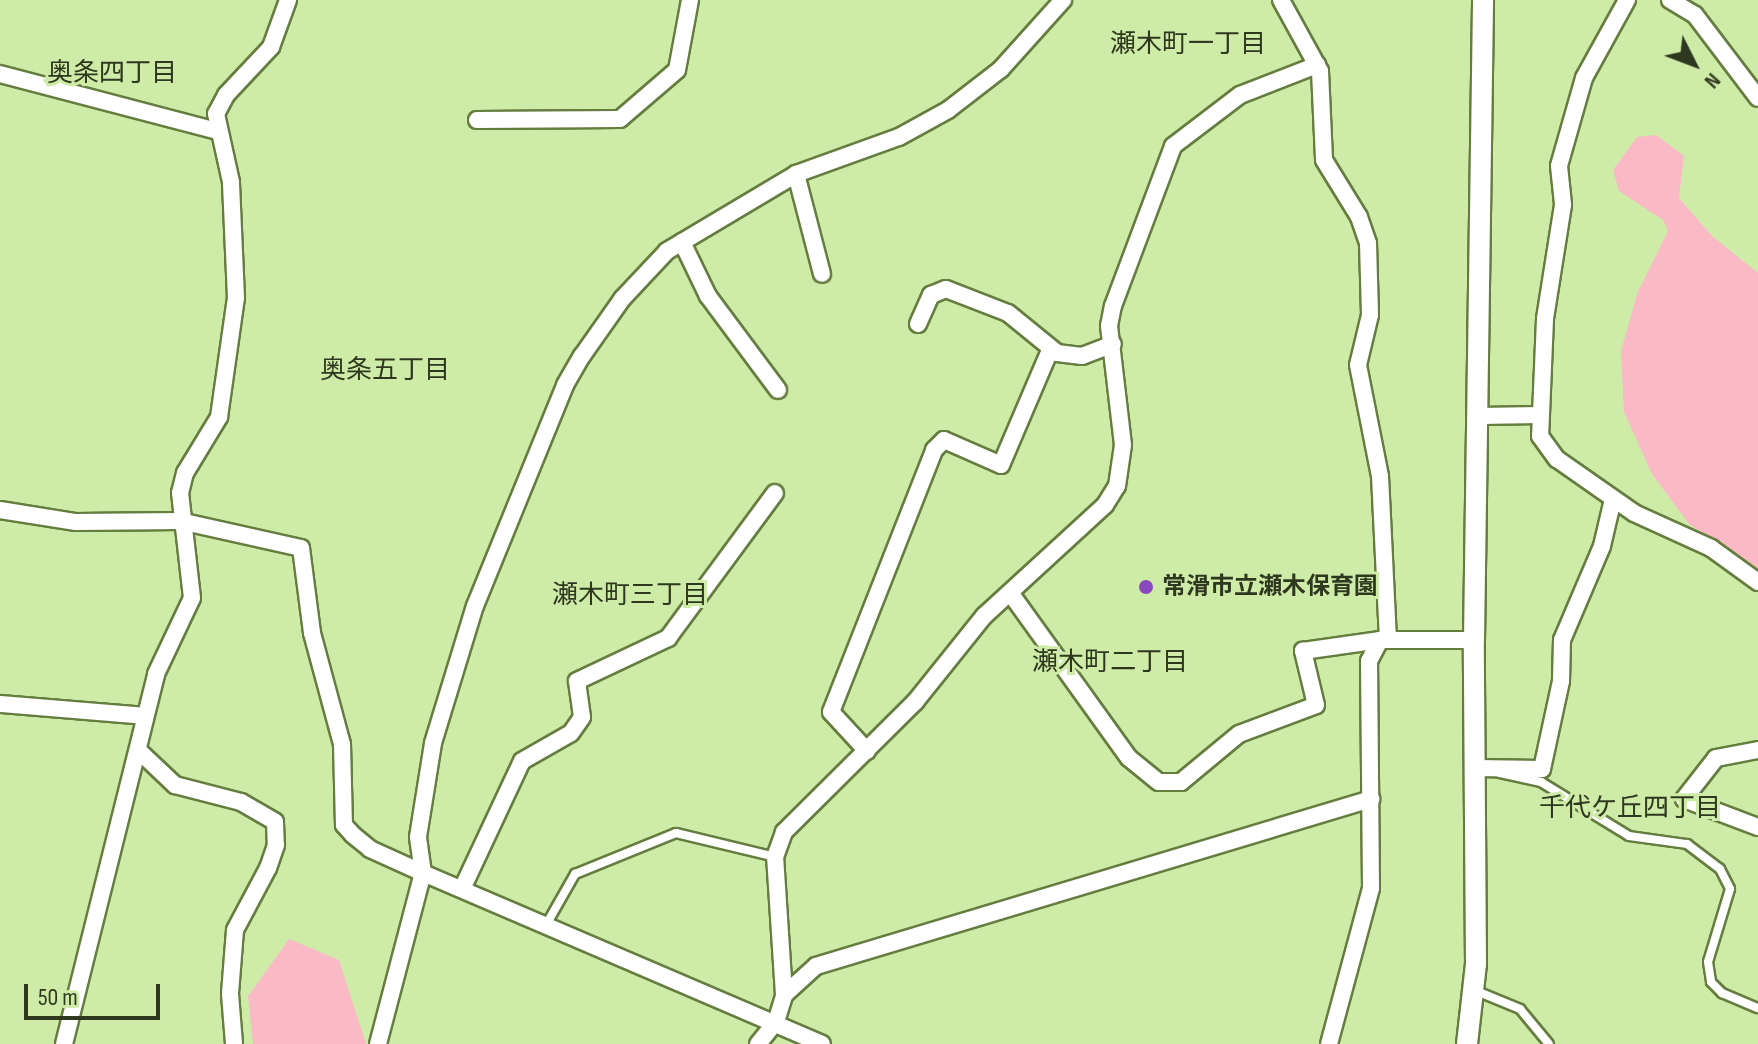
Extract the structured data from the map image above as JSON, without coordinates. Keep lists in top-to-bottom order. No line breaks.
{"districts":["瀬木町一丁目","奥条四丁目","奥条五丁目","瀬木町三丁目","瀬木町二丁目","千代ケ丘四丁目"],"places":["常滑市立瀬木保育園"],"scale_bar":"50 m","north":"bottom right"}
